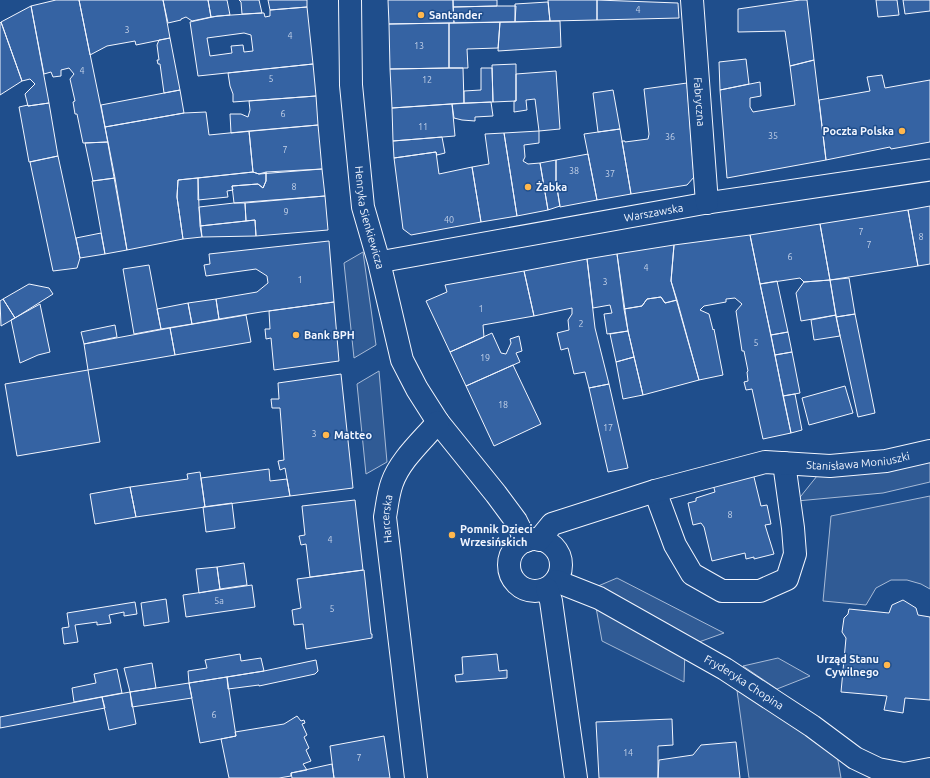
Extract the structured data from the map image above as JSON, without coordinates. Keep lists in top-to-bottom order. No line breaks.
{"streets":{"street":["Fabryczna","Warszawska","Henryka Sienkiewicza","Stanisława Moniuszki","Harcerska","Fryderyka Chopina"]},"crossings":[["Fabryczna","Warszawska"],["Warszawska","Henryka Sienkiewicza"],["Henryka Sienkiewicza","Harcerska"],["Stanisława Moniuszki","Fryderyka Chopina"]],"places":["Santander","Poczta Polska","Żabka","Bank BPH","Matteo","Pomnik Dzieci Wrzesińskich","Urząd Stanu Cywilnego"],"house_numbers":["4","3","4","13","4","5","12","6","11","35","36","7","38","37","8","9","40","7","8","7","6","4","1","3","1","2","5","19","18","17","3","8","4","5a","5","6","14","7"]}
